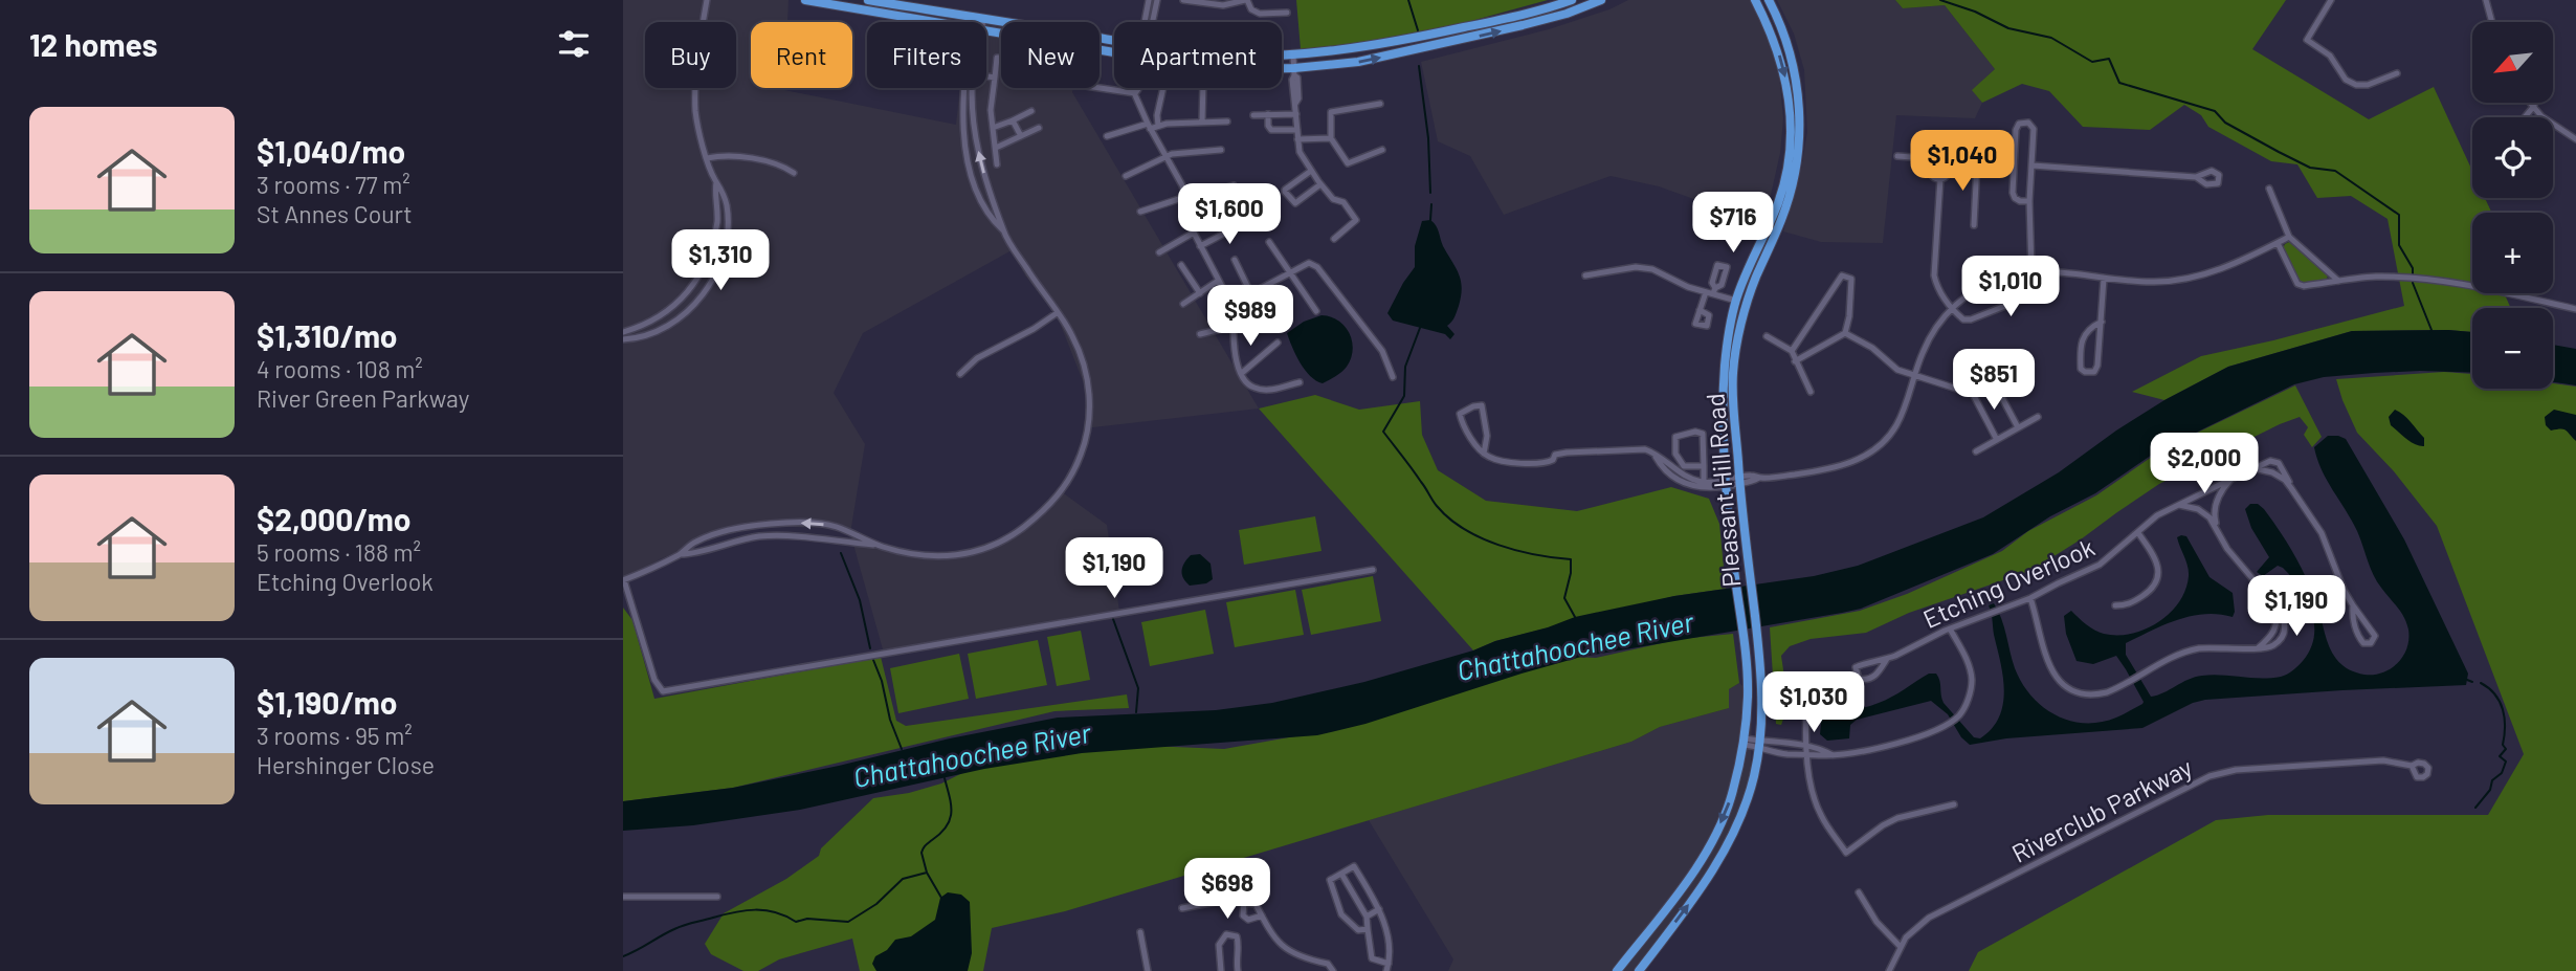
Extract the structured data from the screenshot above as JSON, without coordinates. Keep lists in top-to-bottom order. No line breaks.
{"streets":{"highway":["Pleasant Hill Road"],"street":["Etching Overlook","Riverclub Parkway"]},"water":["Chattahoochee River"],"north":"bottom left","page":{"heading":"12 homes","map_buttons":["+","−"],"chip":["Buy","Rent","Filters","New","Apartment"],"list":[{"name":"$1,040/mo","note":"3 rooms · 77 m² · St Annes Court"},{"name":"$1,310/mo","note":"4 rooms · 108 m² · River Green Parkway"},{"name":"$2,000/mo","note":"5 rooms · 188 m² · Etching Overlook"},{"name":"$1,190/mo","note":"3 rooms · 95 m² · Hershinger Close"}],"price":["$1,040","$1,600","$716","$1,310","$1,010","$989","$851","$2,000","$1,190","$1,190","$1,030","$698"]}}
